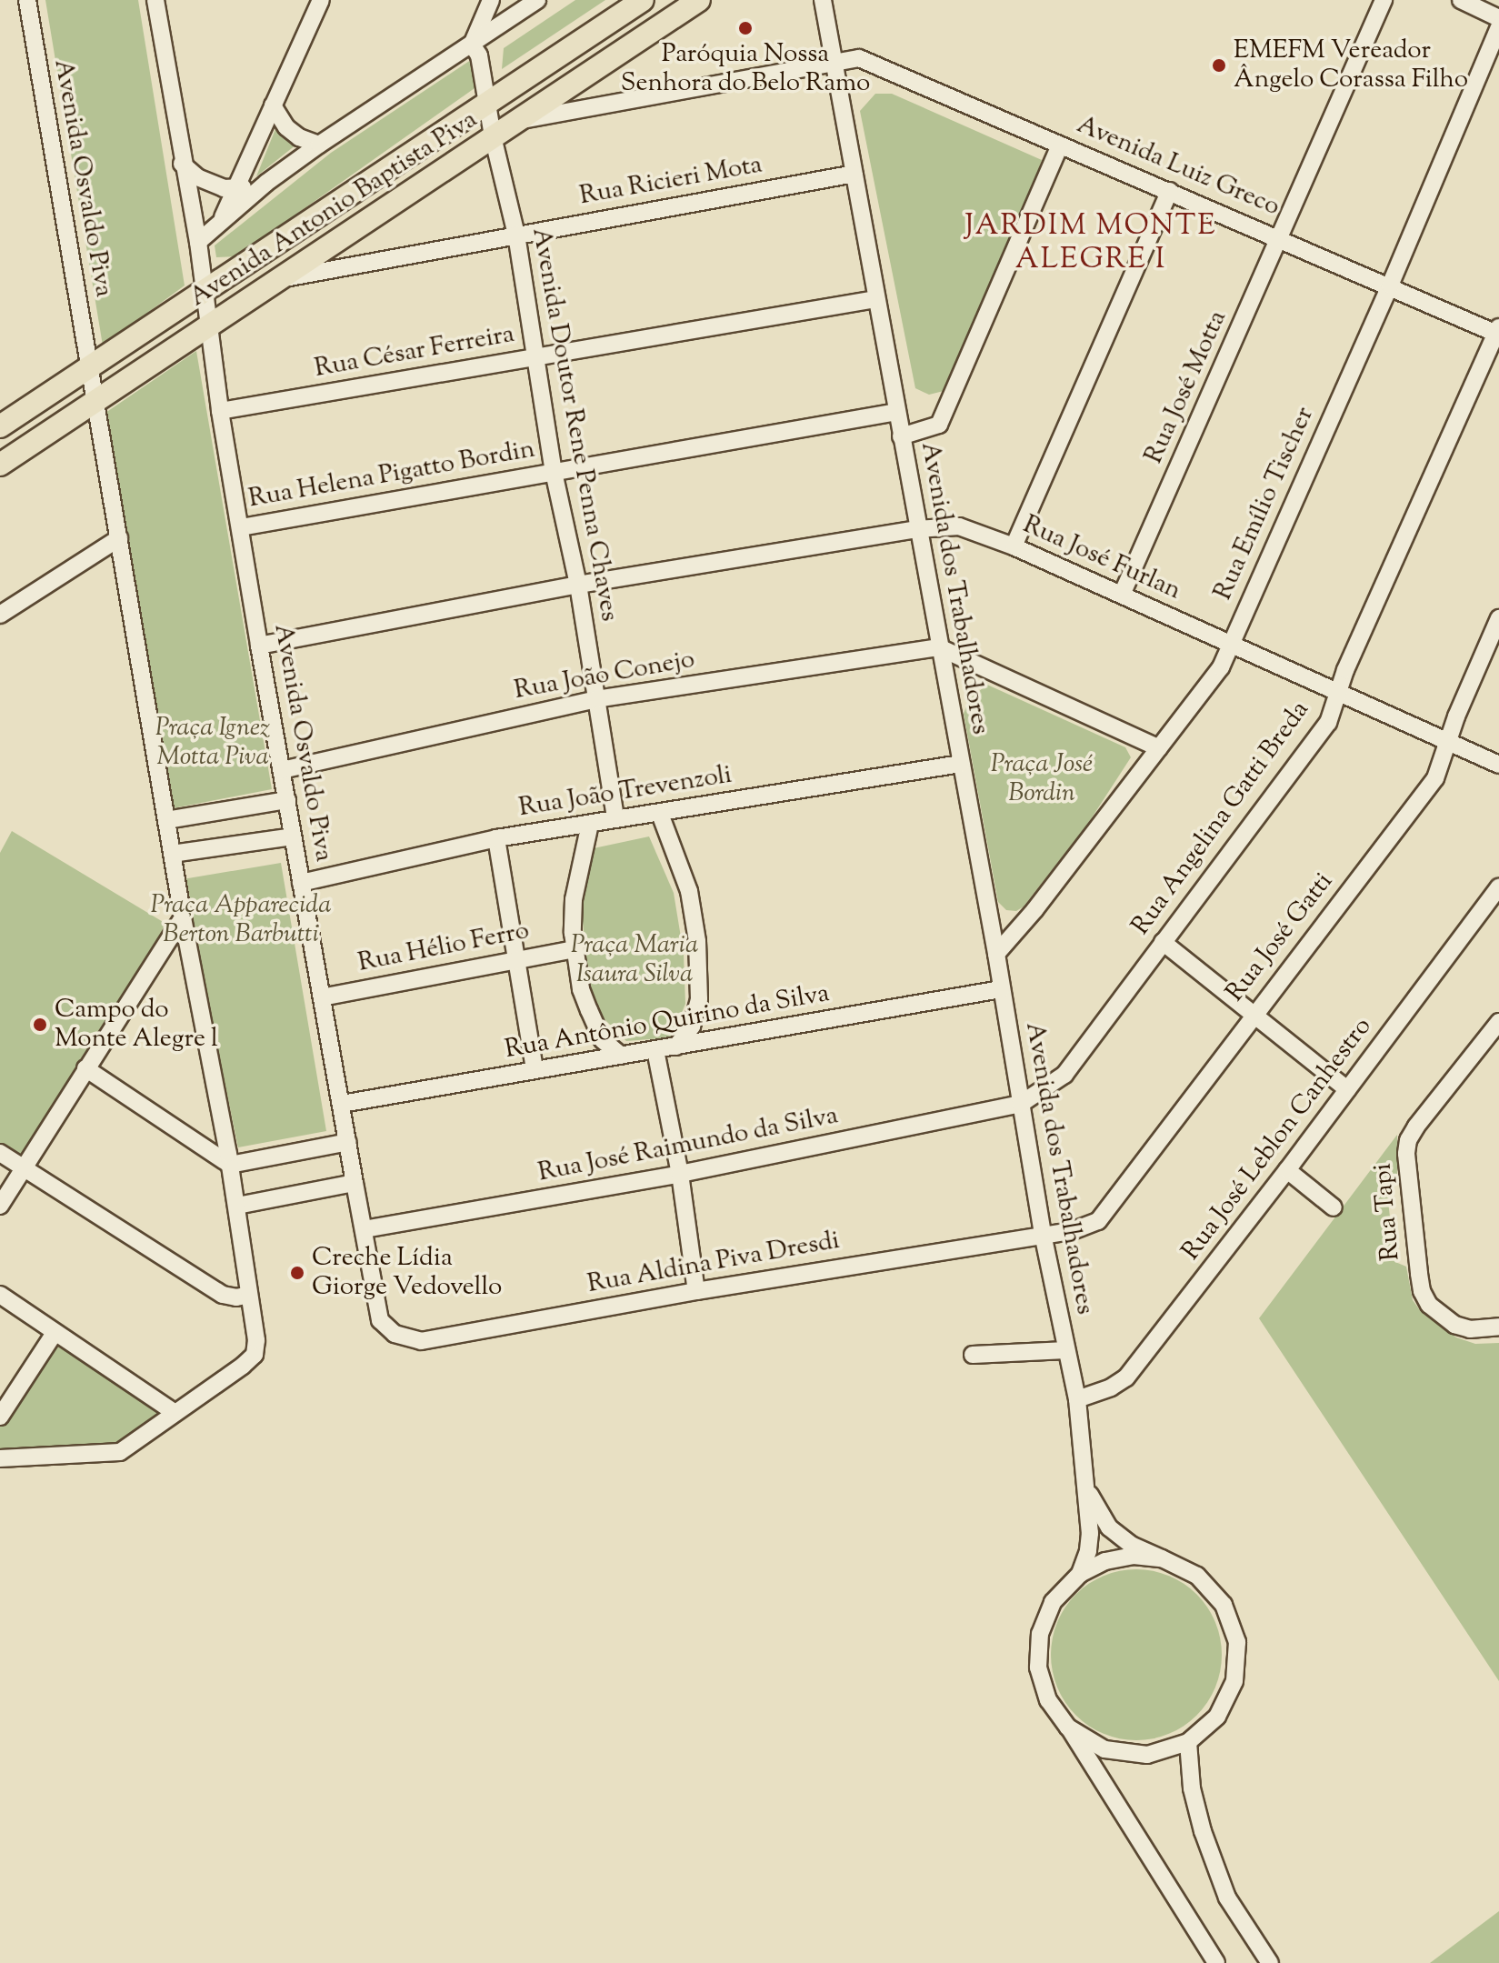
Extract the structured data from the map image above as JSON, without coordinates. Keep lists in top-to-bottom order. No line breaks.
{"streets":{"main road":["Avenida Antonio Baptista Piva"],"street":["Avenida Luiz Greco","Avenida Osvaldo Piva","Rua Ricieri Mota","Rua César Ferreira","Rua José Motta","Avenida Doutor Rene Penna Chaves","Rua Helena Pigatto Bordin","Rua Emílio Tischer","Rua José Furlan","Avenida dos Trabalhadores","Rua João Conejo","Rua João Trevenzoli","Rua Angelina Gatti Breda","Rua José Gatti","Rua Hélio Ferro","Rua Antônio Quirino da Silva","Rua José Leblon Canhestro","Rua José Raimundo da Silva","Rua Tapi","Rua Aldina Piva Dresdi"]},"crossings":[["Avenida Luiz Greco","Avenida Antonio Baptista Piva"],["Avenida Luiz Greco","Rua José Motta"],["Avenida Luiz Greco","Rua Emílio Tischer"],["Avenida Luiz Greco","Avenida dos Trabalhadores"],["Avenida Luiz Greco","Rua Angelina Gatti Breda"],["Avenida Osvaldo Piva","Avenida Antonio Baptista Piva"],["Avenida Osvaldo Piva","Rua César Ferreira"],["Avenida Osvaldo Piva","Rua Helena Pigatto Bordin"],["Avenida Osvaldo Piva","Rua José Furlan"],["Avenida Osvaldo Piva","Rua João Conejo"],["Avenida Osvaldo Piva","Rua João Trevenzoli"],["Avenida Osvaldo Piva","Rua Hélio Ferro"],["Avenida Osvaldo Piva","Rua Antônio Quirino da Silva"],["Avenida Osvaldo Piva","Rua José Raimundo da Silva"],["Avenida Osvaldo Piva","Rua Aldina Piva Dresdi"],["Rua Ricieri Mota","Avenida Antonio Baptista Piva"],["Rua Ricieri Mota","Avenida Doutor Rene Penna Chaves"],["Rua Ricieri Mota","Avenida dos Trabalhadores"],["Avenida Antonio Baptista Piva","Avenida Doutor Rene Penna Chaves"],["Rua César Ferreira","Avenida Doutor Rene Penna Chaves"],["Rua César Ferreira","Avenida dos Trabalhadores"],["Rua José Motta","Rua José Furlan"],["Avenida Doutor Rene Penna Chaves","Rua Helena Pigatto Bordin"],["Avenida Doutor Rene Penna Chaves","Rua José Furlan"],["Avenida Doutor Rene Penna Chaves","Rua João Conejo"],["Avenida Doutor Rene Penna Chaves","Rua João Trevenzoli"],["Rua Helena Pigatto Bordin","Avenida dos Trabalhadores"],["Rua Emílio Tischer","Rua José Furlan"],["Rua Emílio Tischer","Avenida dos Trabalhadores"],["Rua José Furlan","Avenida dos Trabalhadores"],["Rua José Furlan","Rua Angelina Gatti Breda"],["Rua José Furlan","Rua José Gatti"],["Avenida dos Trabalhadores","Rua João Conejo"],["Avenida dos Trabalhadores","Rua João Trevenzoli"],["Avenida dos Trabalhadores","Rua Angelina Gatti Breda"],["Avenida dos Trabalhadores","Rua José Gatti"],["Avenida dos Trabalhadores","Rua Antônio Quirino da Silva"],["Avenida dos Trabalhadores","Rua José Leblon Canhestro"],["Avenida dos Trabalhadores","Rua José Raimundo da Silva"],["Avenida dos Trabalhadores","Rua Aldina Piva Dresdi"],["Rua Angelina Gatti Breda","Rua José Raimundo da Silva"],["Rua José Gatti","Rua Aldina Piva Dresdi"]],"districts":["JARDIM MONTE ALEGRE I"],"parks":["Praça Ignez Motta Piva","Praça José Bordin","Praça Apparecida Berton Barbutti","Praça Maria Isaura Silva"],"places":["Paróquia Nossa Senhora do Belo Ramo","EMEFM Vereador Ângelo Corassa Filho","Campo do Monte Alegre l","Creche Lídia Giorge Vedovello"]}
